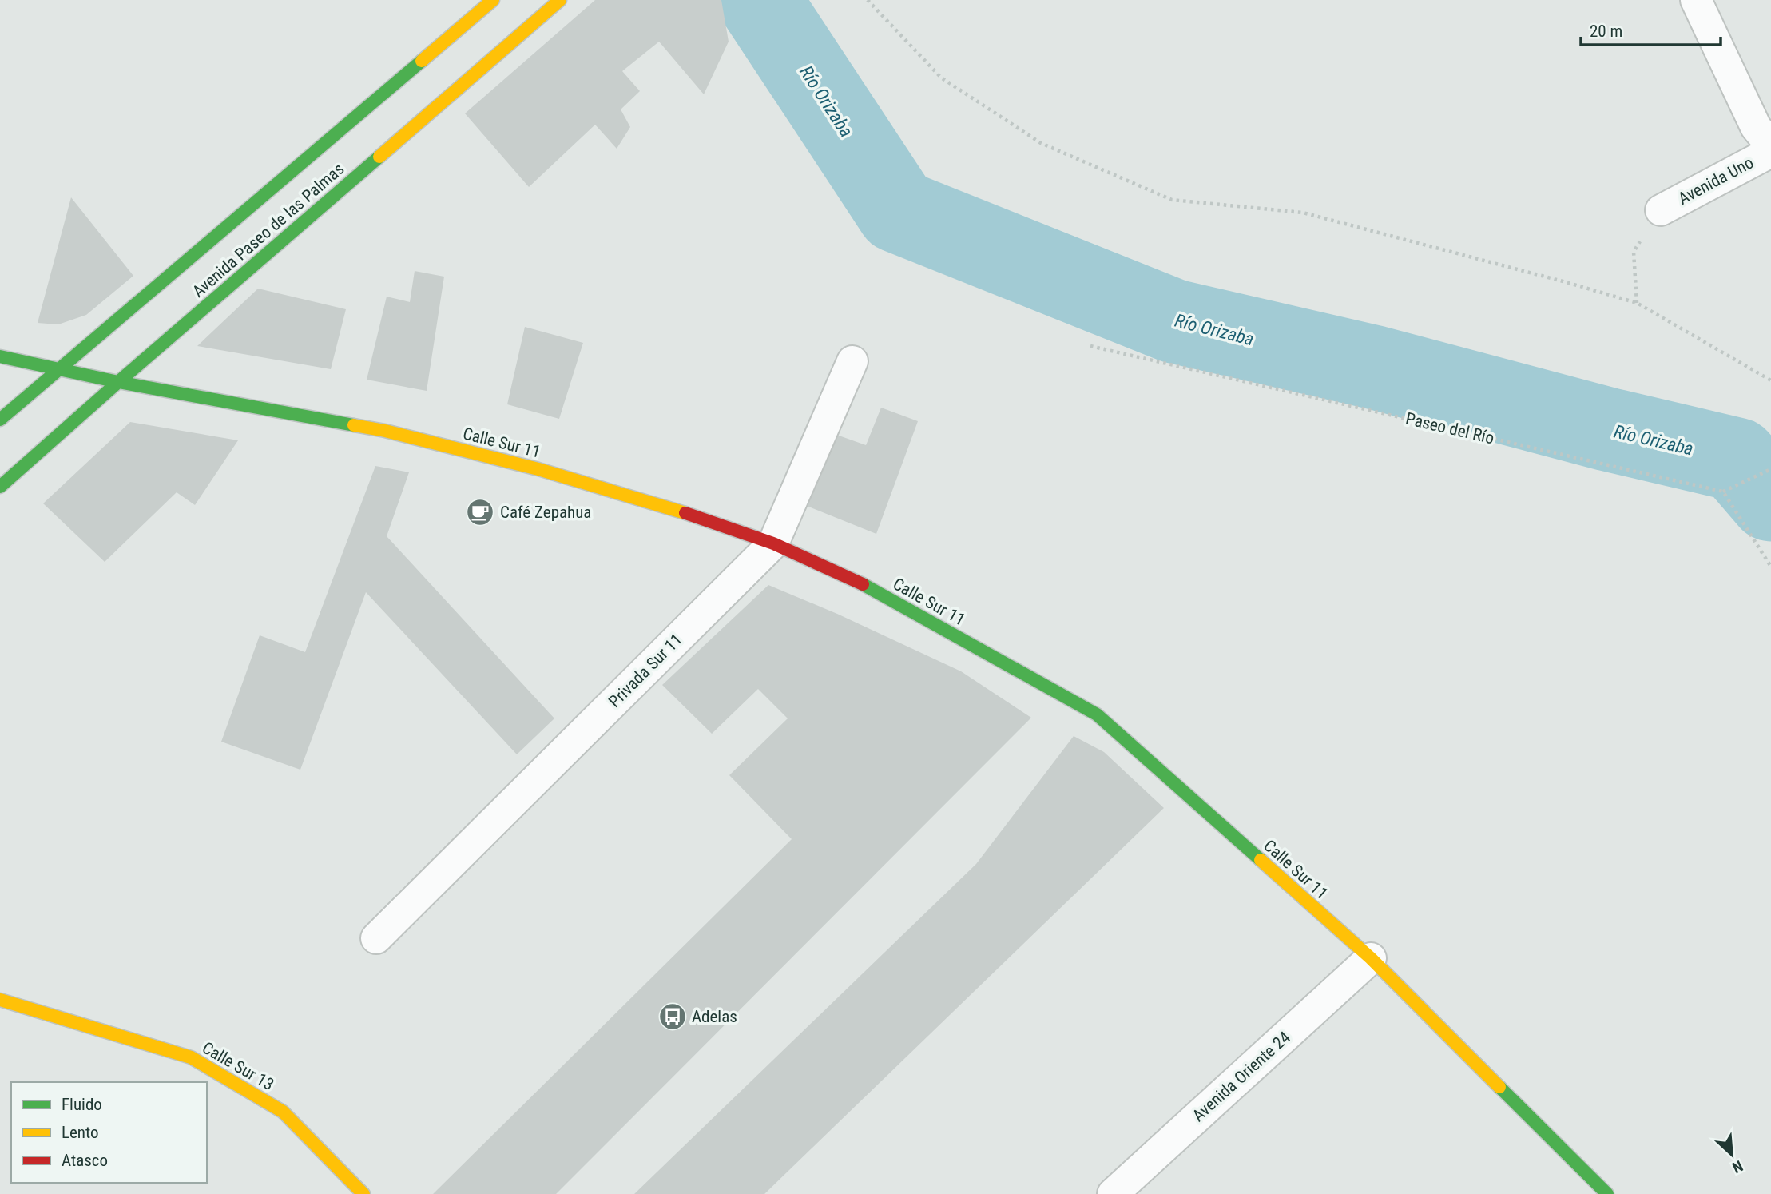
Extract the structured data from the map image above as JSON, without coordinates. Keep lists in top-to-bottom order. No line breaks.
{"streets":{"main road":["Avenida Paseo de las Palmas","Calle Sur 11","Calle Sur 13"],"street":["Avenida Uno","Privada Sur 11","Avenida Oriente 24"],"path":["Paseo del Río"]},"crossings":[["Avenida Paseo de las Palmas","Calle Sur 11"],["Calle Sur 11","Privada Sur 11"],["Calle Sur 11","Avenida Oriente 24"]],"water":["Río Orizaba"],"places":{"cafe":["Café Zepahua"],"bus stop":["Adelas"]},"legend":["Fluido","Lento","Atasco"],"scale_bar":"20 m","north":"bottom right"}
